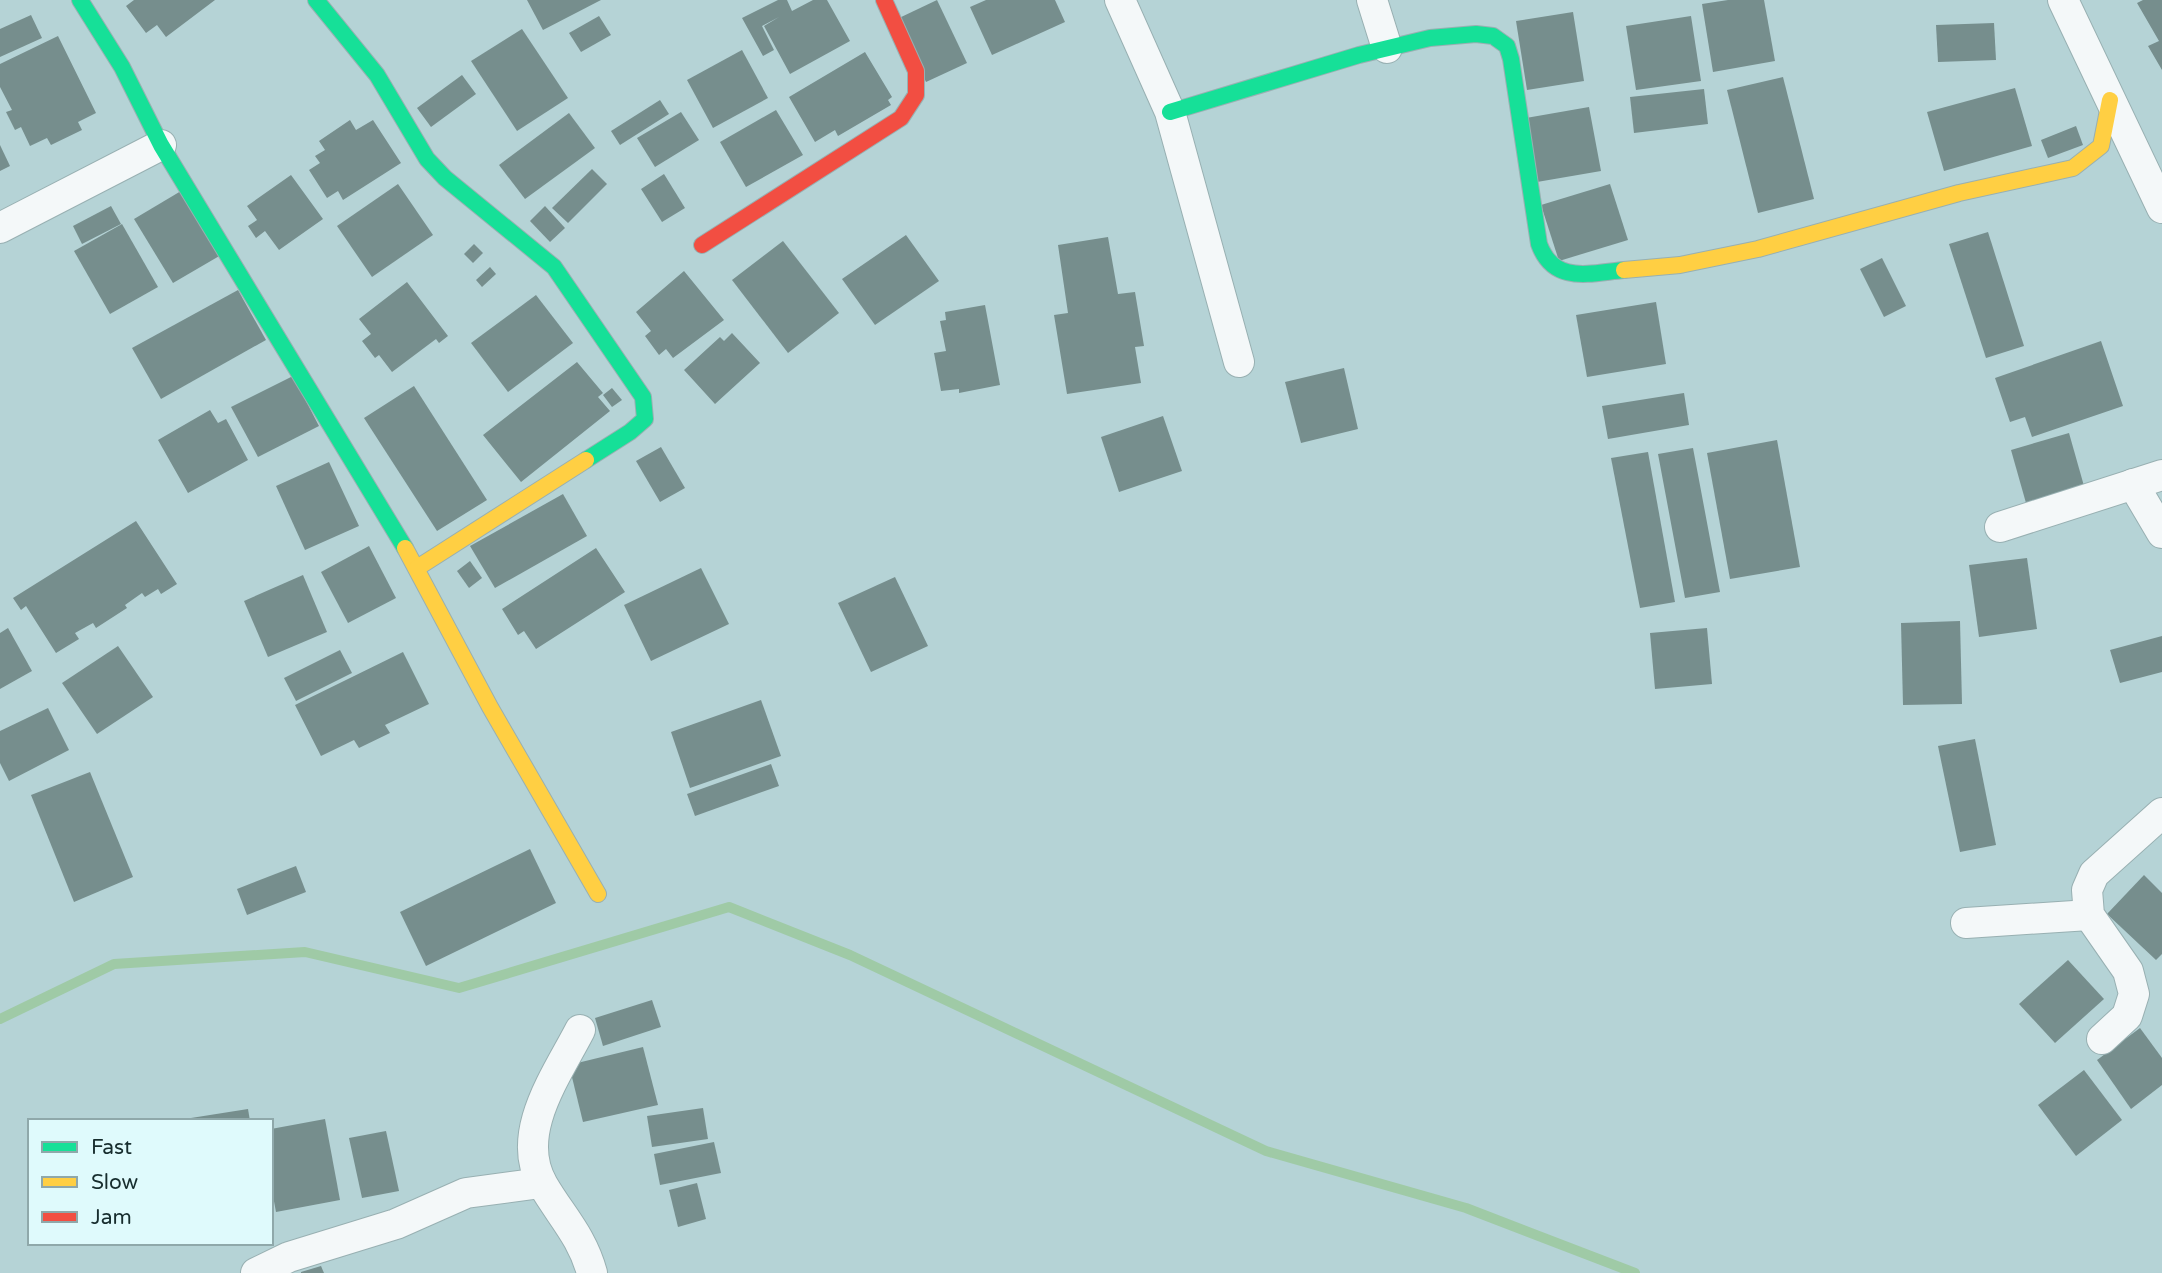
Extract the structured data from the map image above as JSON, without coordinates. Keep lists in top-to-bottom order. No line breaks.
{"legend":["Fast","Slow","Jam"]}
